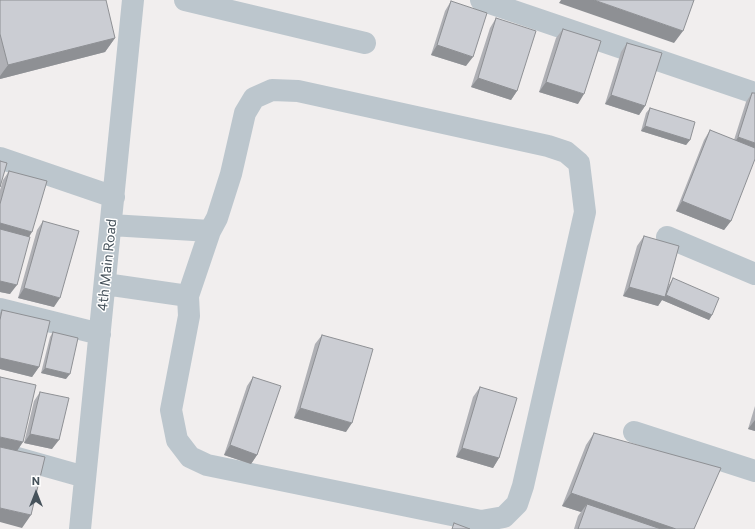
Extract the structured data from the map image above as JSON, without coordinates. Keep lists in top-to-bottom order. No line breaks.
{"streets":{"street":["4th Main Road"]},"north":"top"}
